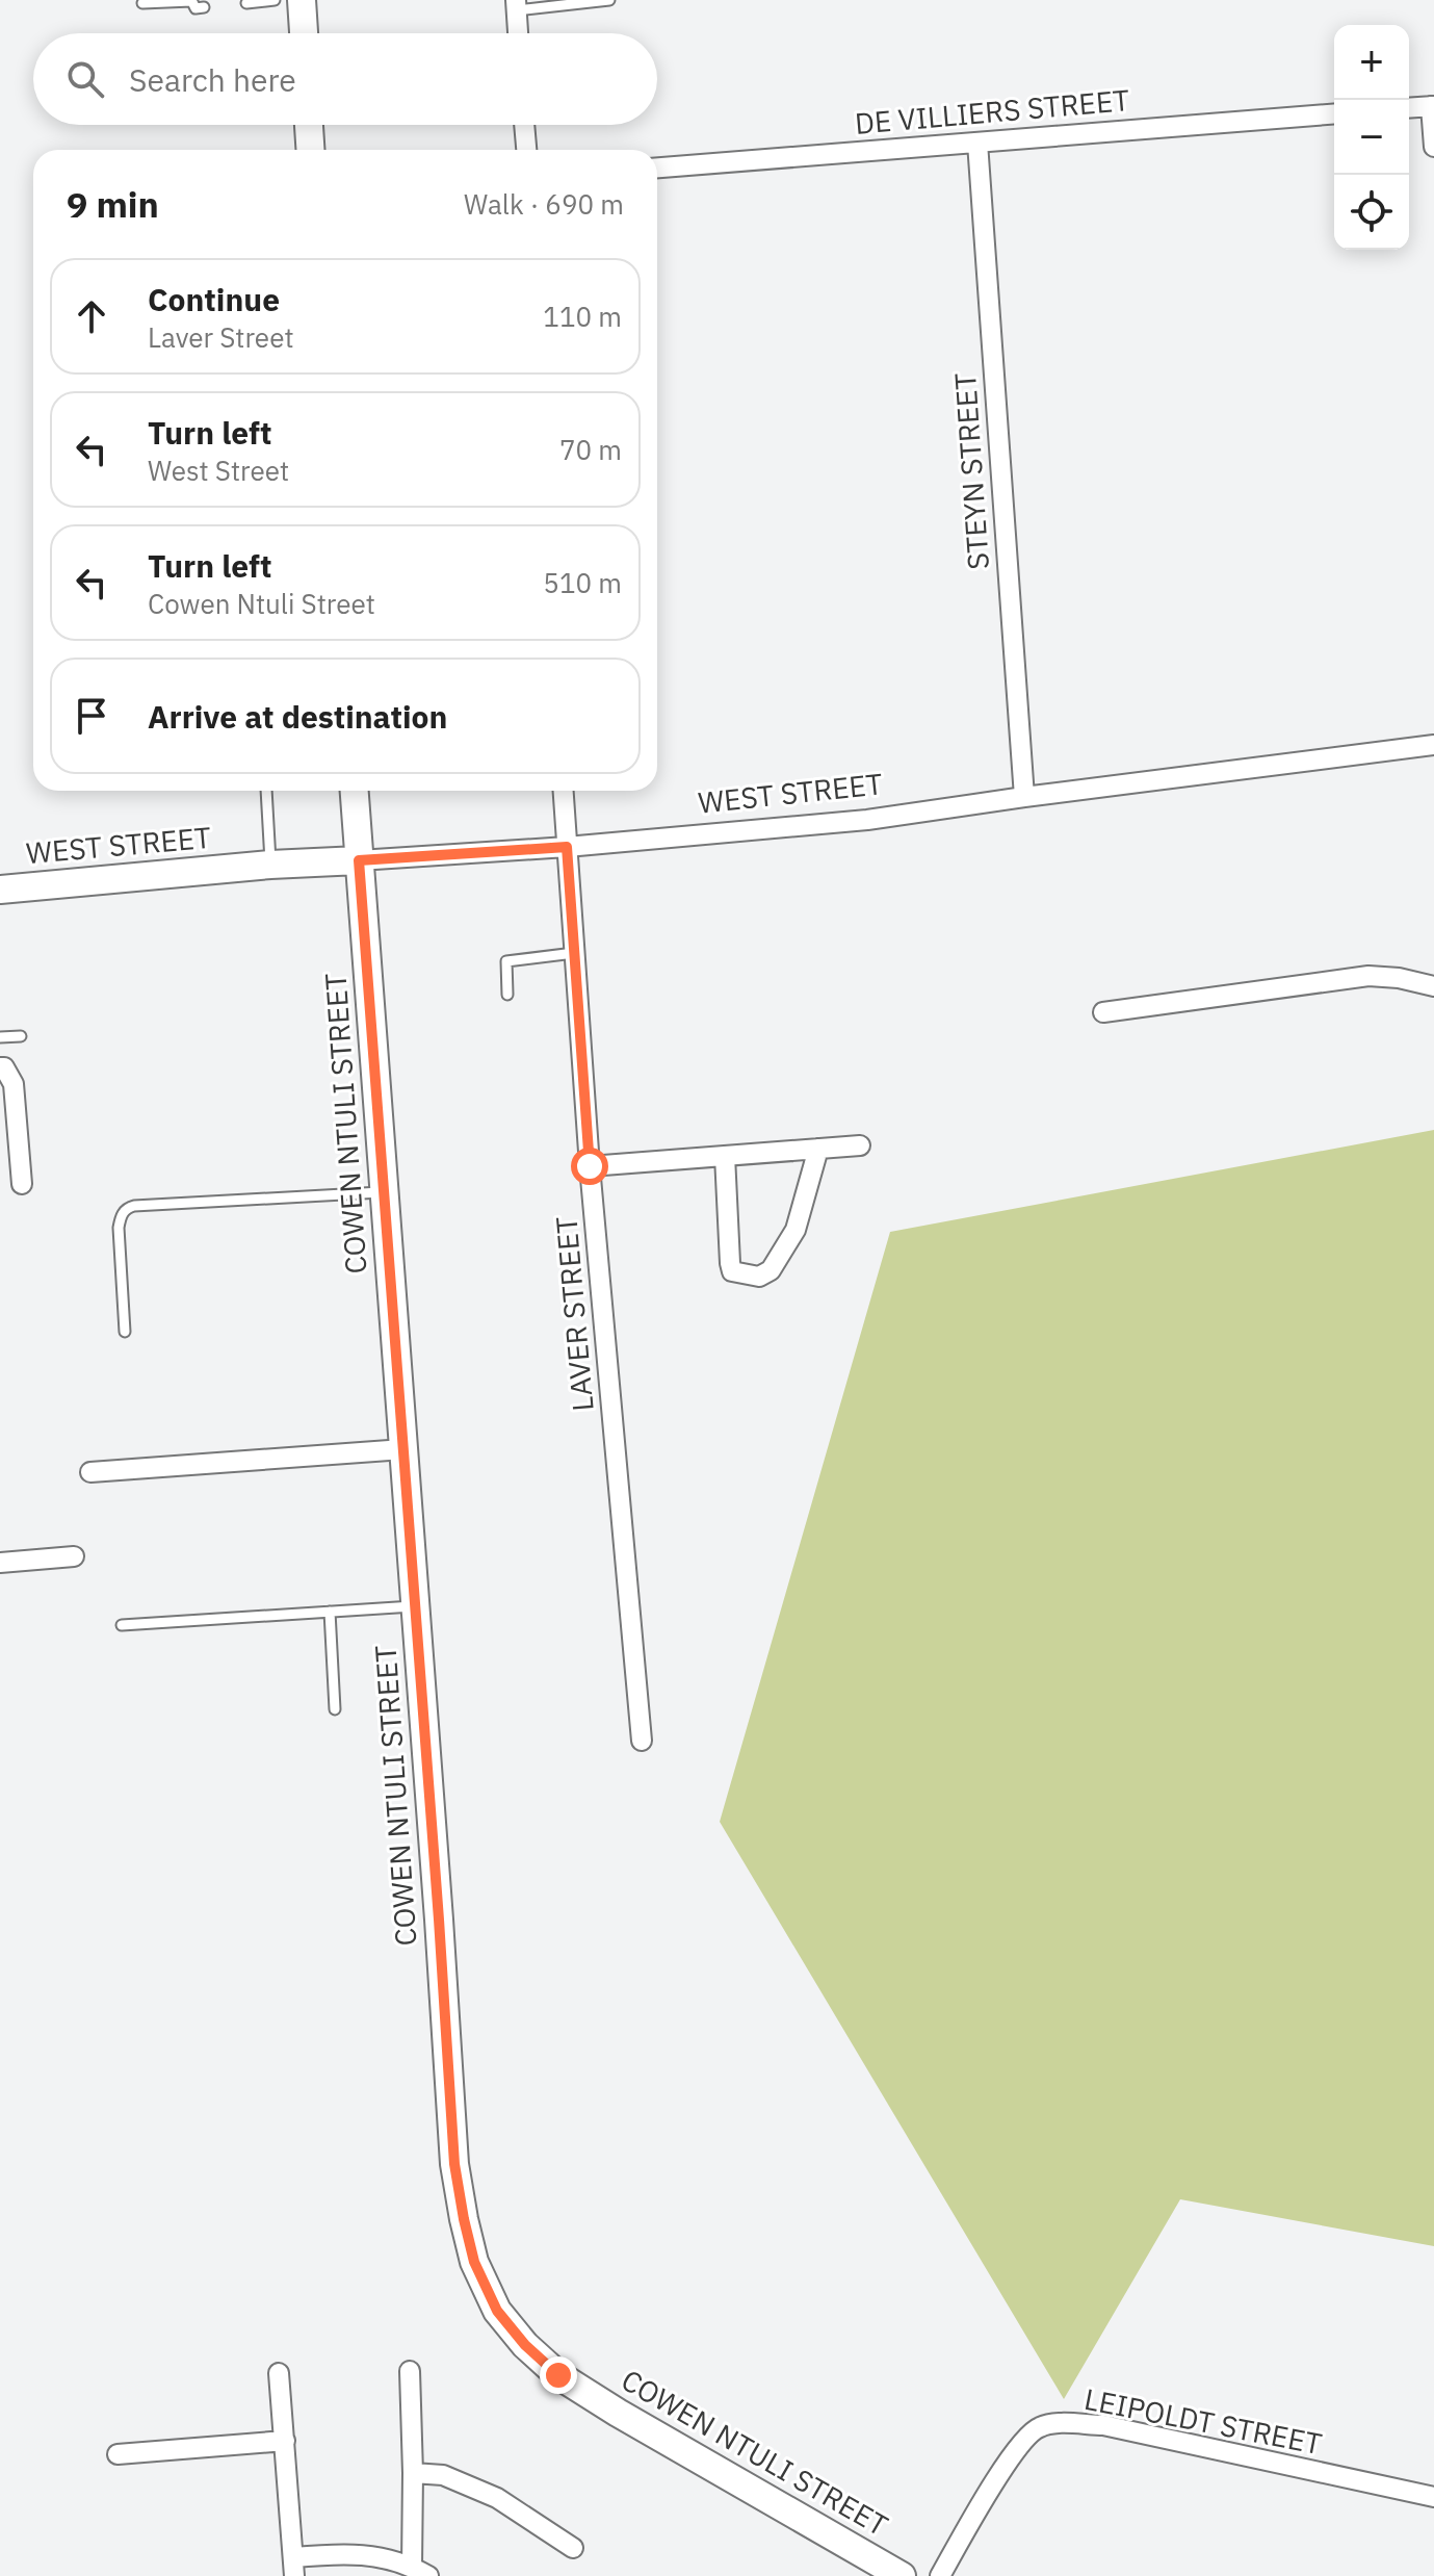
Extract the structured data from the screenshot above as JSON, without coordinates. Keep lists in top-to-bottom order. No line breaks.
{"streets":{"street":["DE VILLIERS STREET","STEYN STREET","WEST STREET","COWEN NTULI STREET","LAVER STREET","LEIPOLDT STREET"]},"crossings":[["DE VILLIERS STREET","STEYN STREET"],["STEYN STREET","WEST STREET"],["WEST STREET","COWEN NTULI STREET"],["WEST STREET","LAVER STREET"]],"page":{"map_buttons":["+","−"],"search":"Search here","heading":["9 min","Walk · 690 m"],"list":[["Continue","Laver Street","110 m"],["Turn left","West Street","70 m"],["Turn left","Cowen Ntuli Street","510 m"],"Arrive at destination"]}}
